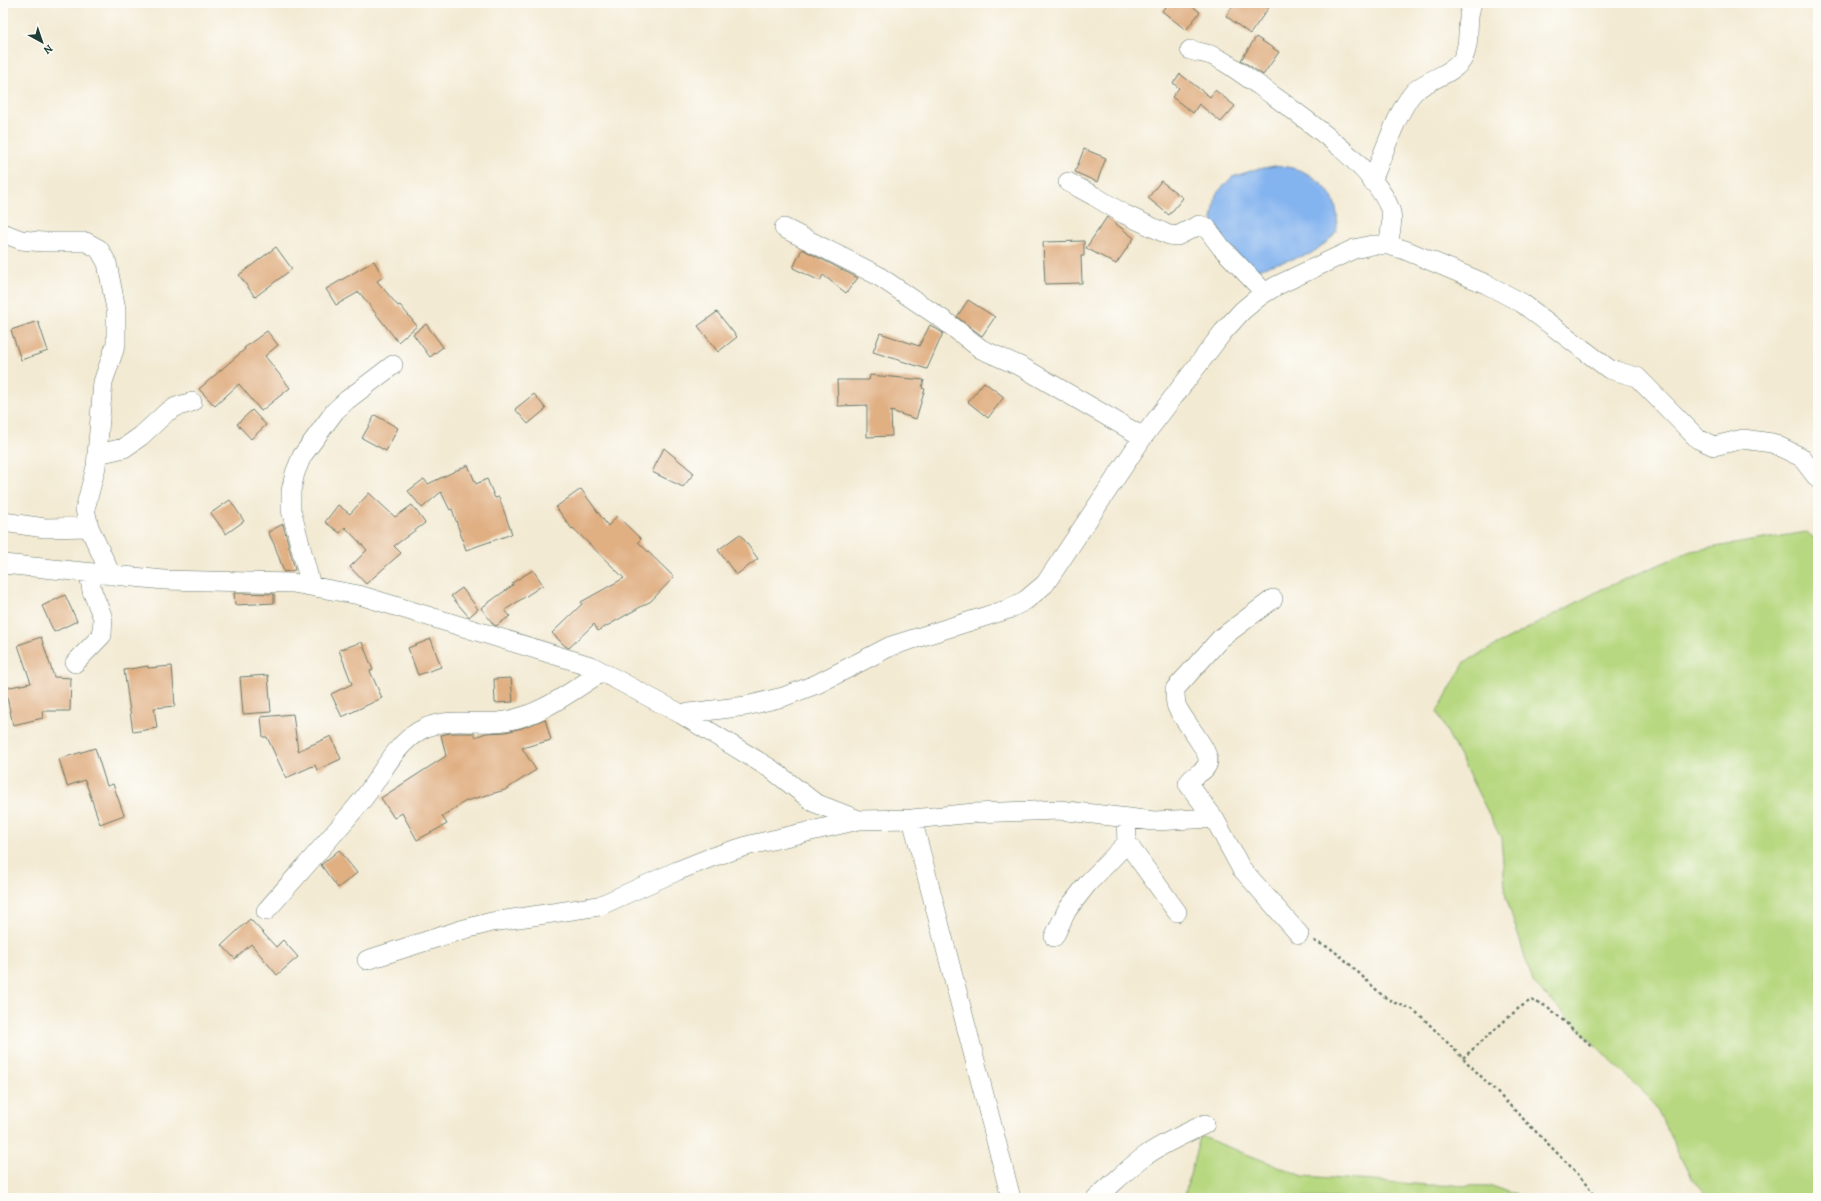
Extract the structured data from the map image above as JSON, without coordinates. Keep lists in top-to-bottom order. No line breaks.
{"north":"bottom right"}
